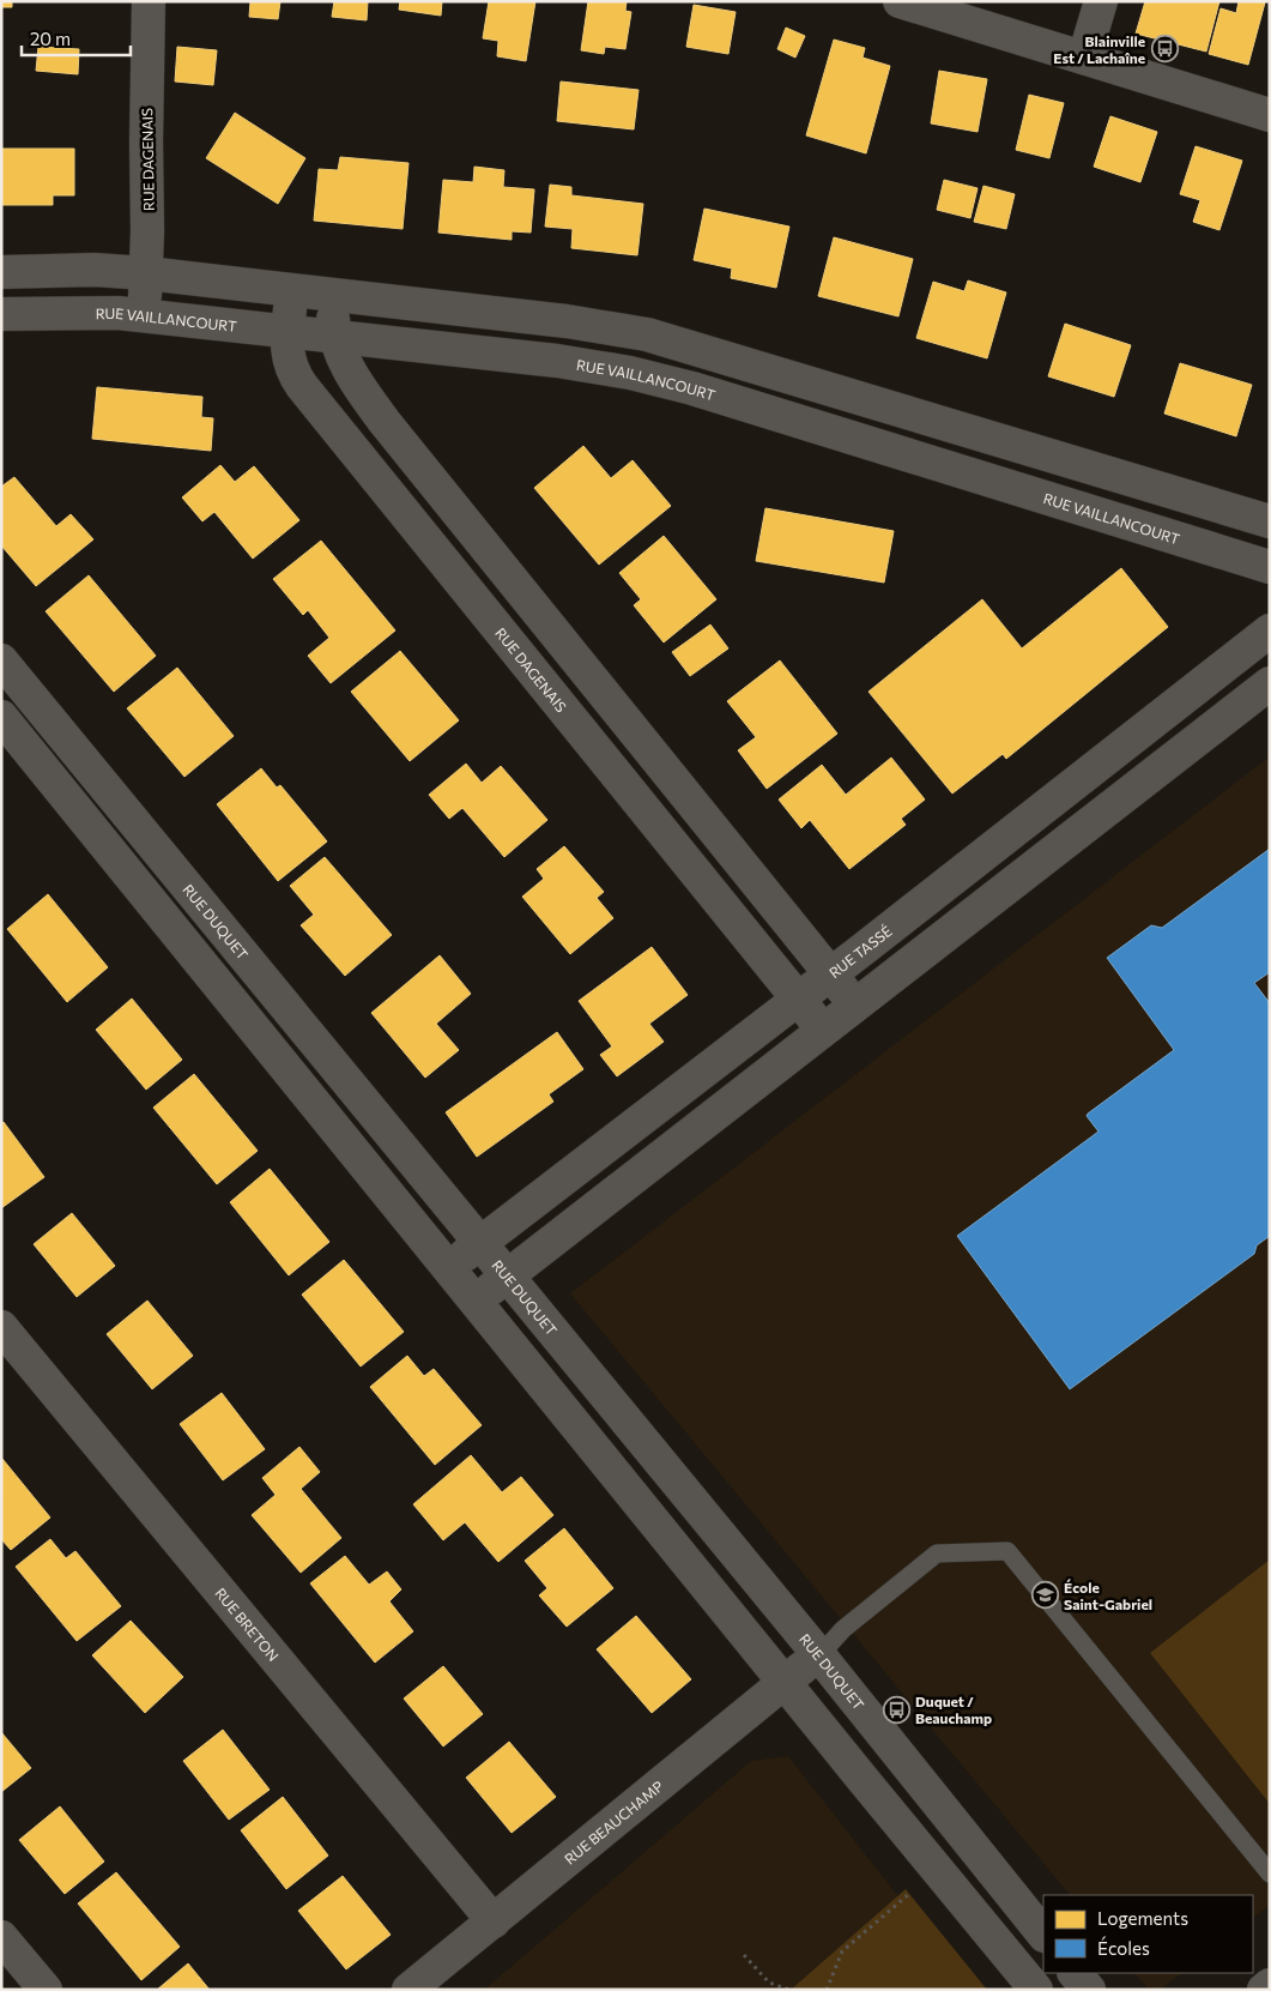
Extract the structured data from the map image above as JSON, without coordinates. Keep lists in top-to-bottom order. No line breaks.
{"streets":{"street":["RUE DAGENAIS","RUE VAILLANCOURT","RUE DUQUET","RUE TASSÉ","RUE BRETON","RUE BEAUCHAMP"]},"crossings":[["RUE DAGENAIS","RUE VAILLANCOURT"],["RUE DAGENAIS","RUE TASSÉ"],["RUE DUQUET","RUE TASSÉ"],["RUE DUQUET","RUE BEAUCHAMP"],["RUE BRETON","RUE BEAUCHAMP"]],"places":{"bus stop":["Blainville Est / Lachaîne","Duquet / Beauchamp"],"school or university":["École Saint-Gabriel"]},"legend":["Logements","Écoles"],"scale_bar":"20 m"}
